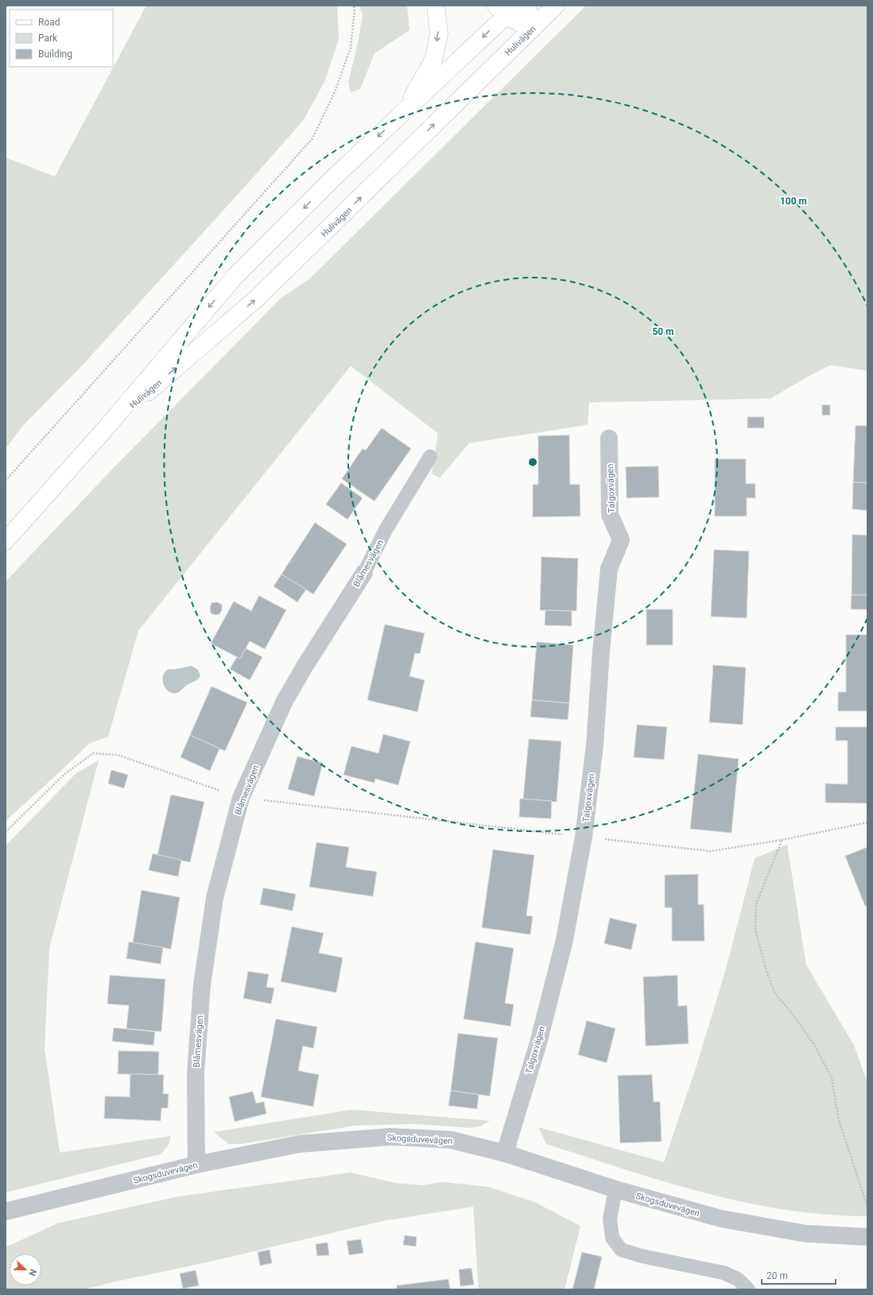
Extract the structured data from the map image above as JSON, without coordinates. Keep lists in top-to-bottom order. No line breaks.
{"streets":{"main road":["Hulivägen"],"street":["Talgoxvägen","Blåmesvägen","Skogsduvevägen"]},"crossings":[["Talgoxvägen","Skogsduvevägen"],["Blåmesvägen","Skogsduvevägen"]],"legend":["Road","Park","Building"],"scale_bar":"20 m","north":"right","rings":["100 m","50 m"]}
